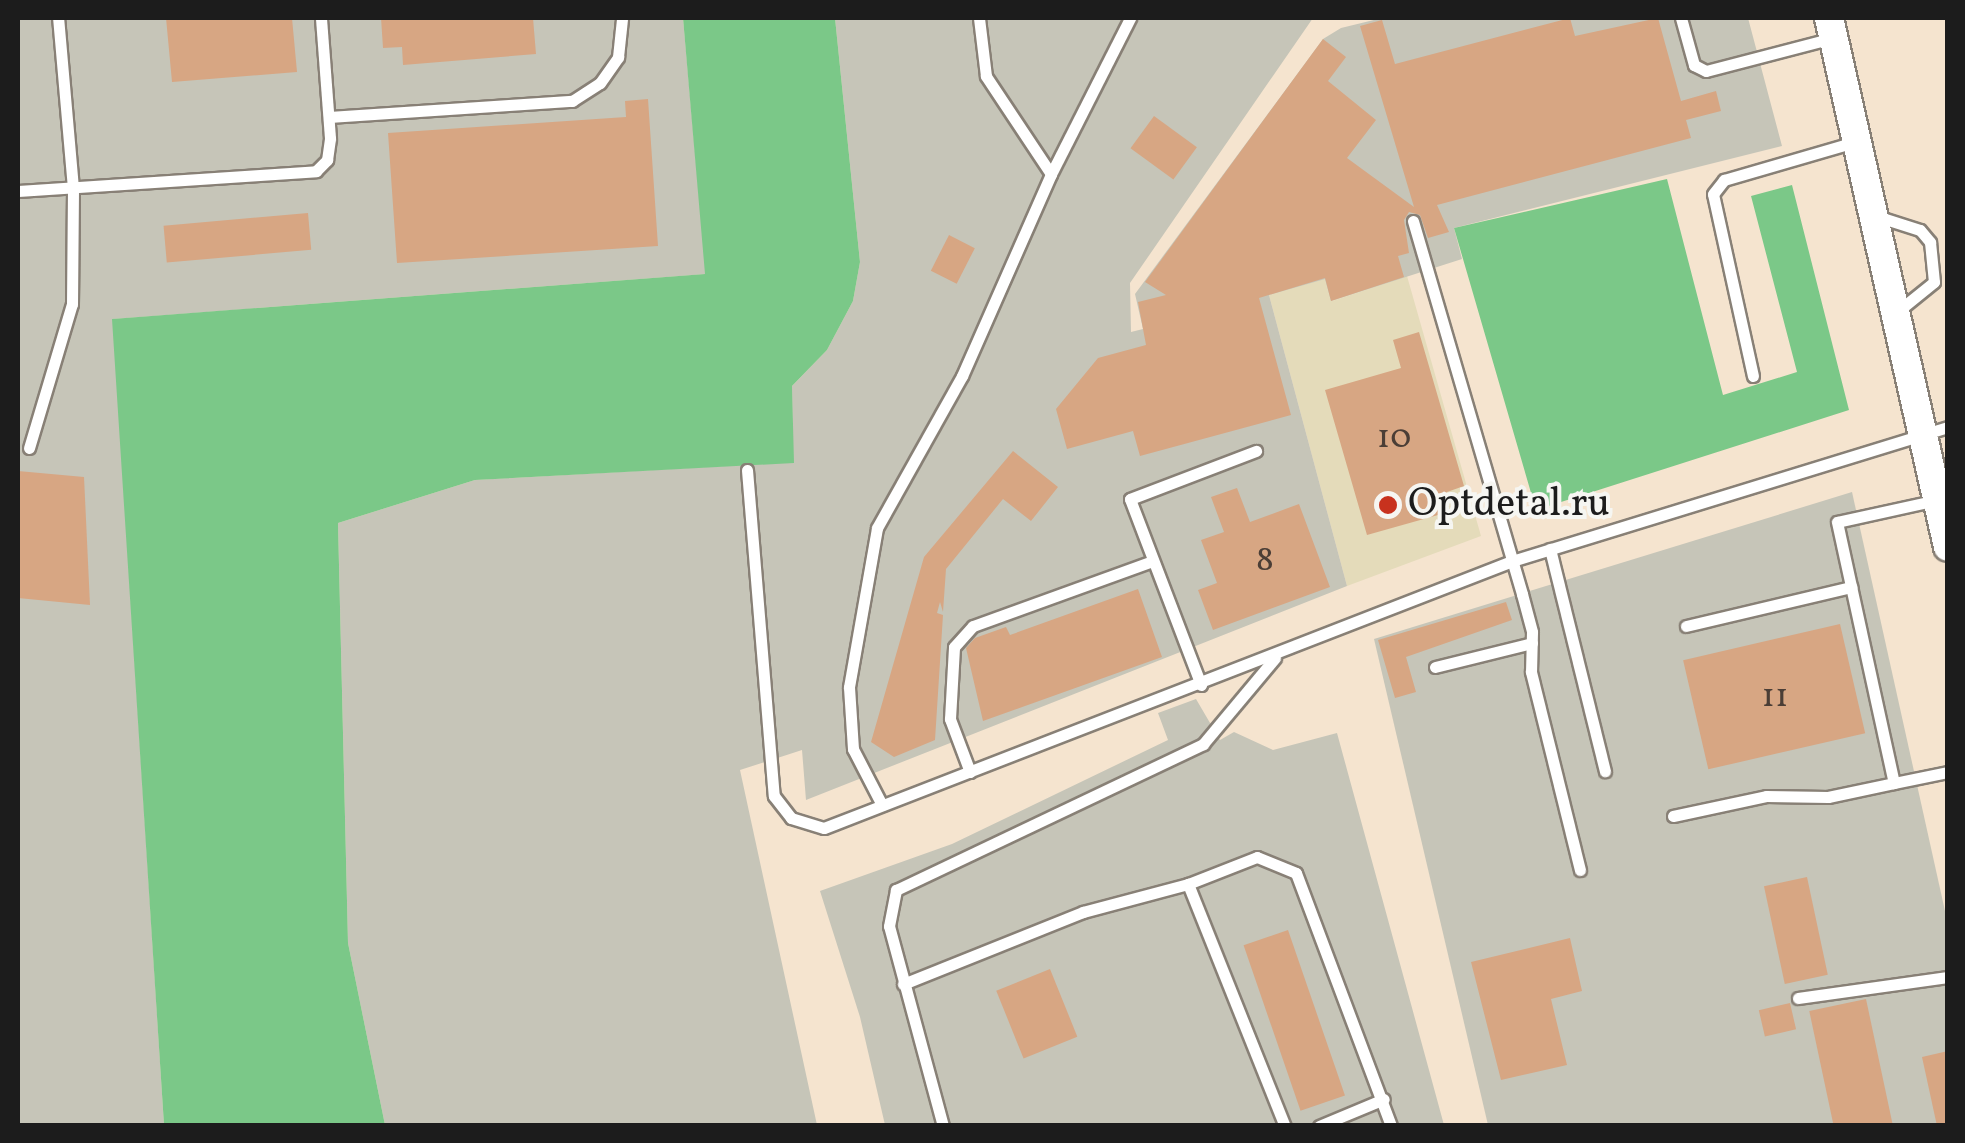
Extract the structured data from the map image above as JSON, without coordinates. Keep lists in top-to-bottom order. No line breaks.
{"places":["Optdetal.ru"],"house_numbers":["10","8","11"]}
